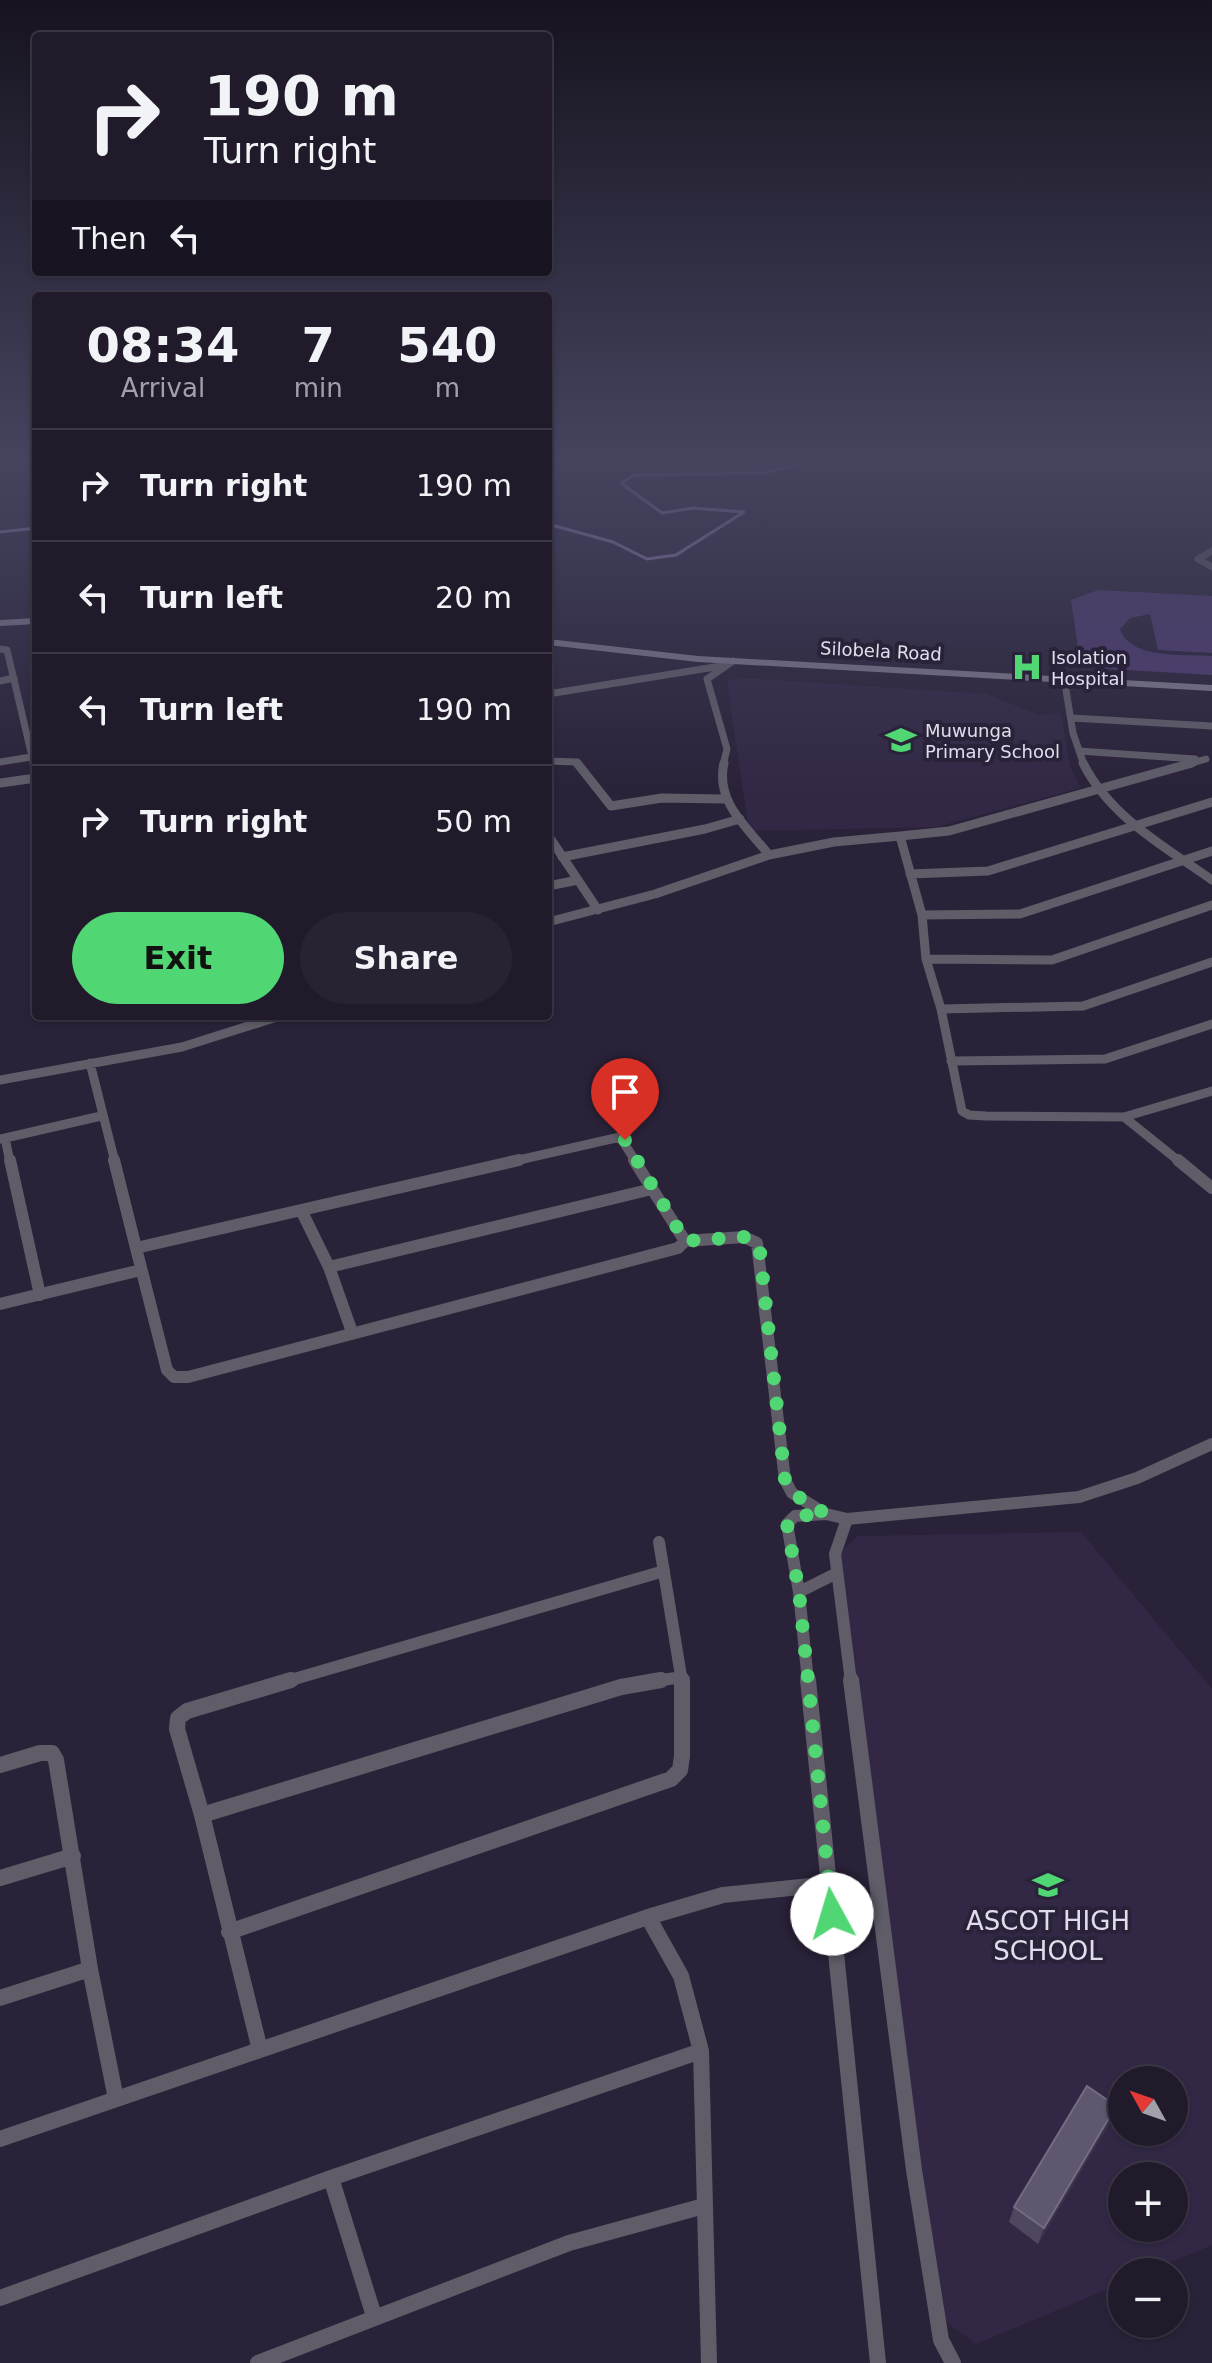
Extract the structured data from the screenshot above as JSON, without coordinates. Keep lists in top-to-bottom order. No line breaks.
{"streets":{"street":["Silobela Road"]},"places":{"hospital":["Isolation Hospital"],"school or university":["Muwunga Primary School","ASCOT HIGH SCHOOL"]},"north":"top left","page":{"turn":["190 m","Turn right"],"then":"Then","eta":["08:34","Arrival","7","min","540","m"],"list":[{"name":"Turn right","value":"190 m"},{"name":"Turn left","value":"20 m"},{"name":"Turn left","value":"190 m"},{"name":"Turn right","value":"50 m"}],"buttons":["Exit","Share"],"map_buttons":["+","−"]}}
